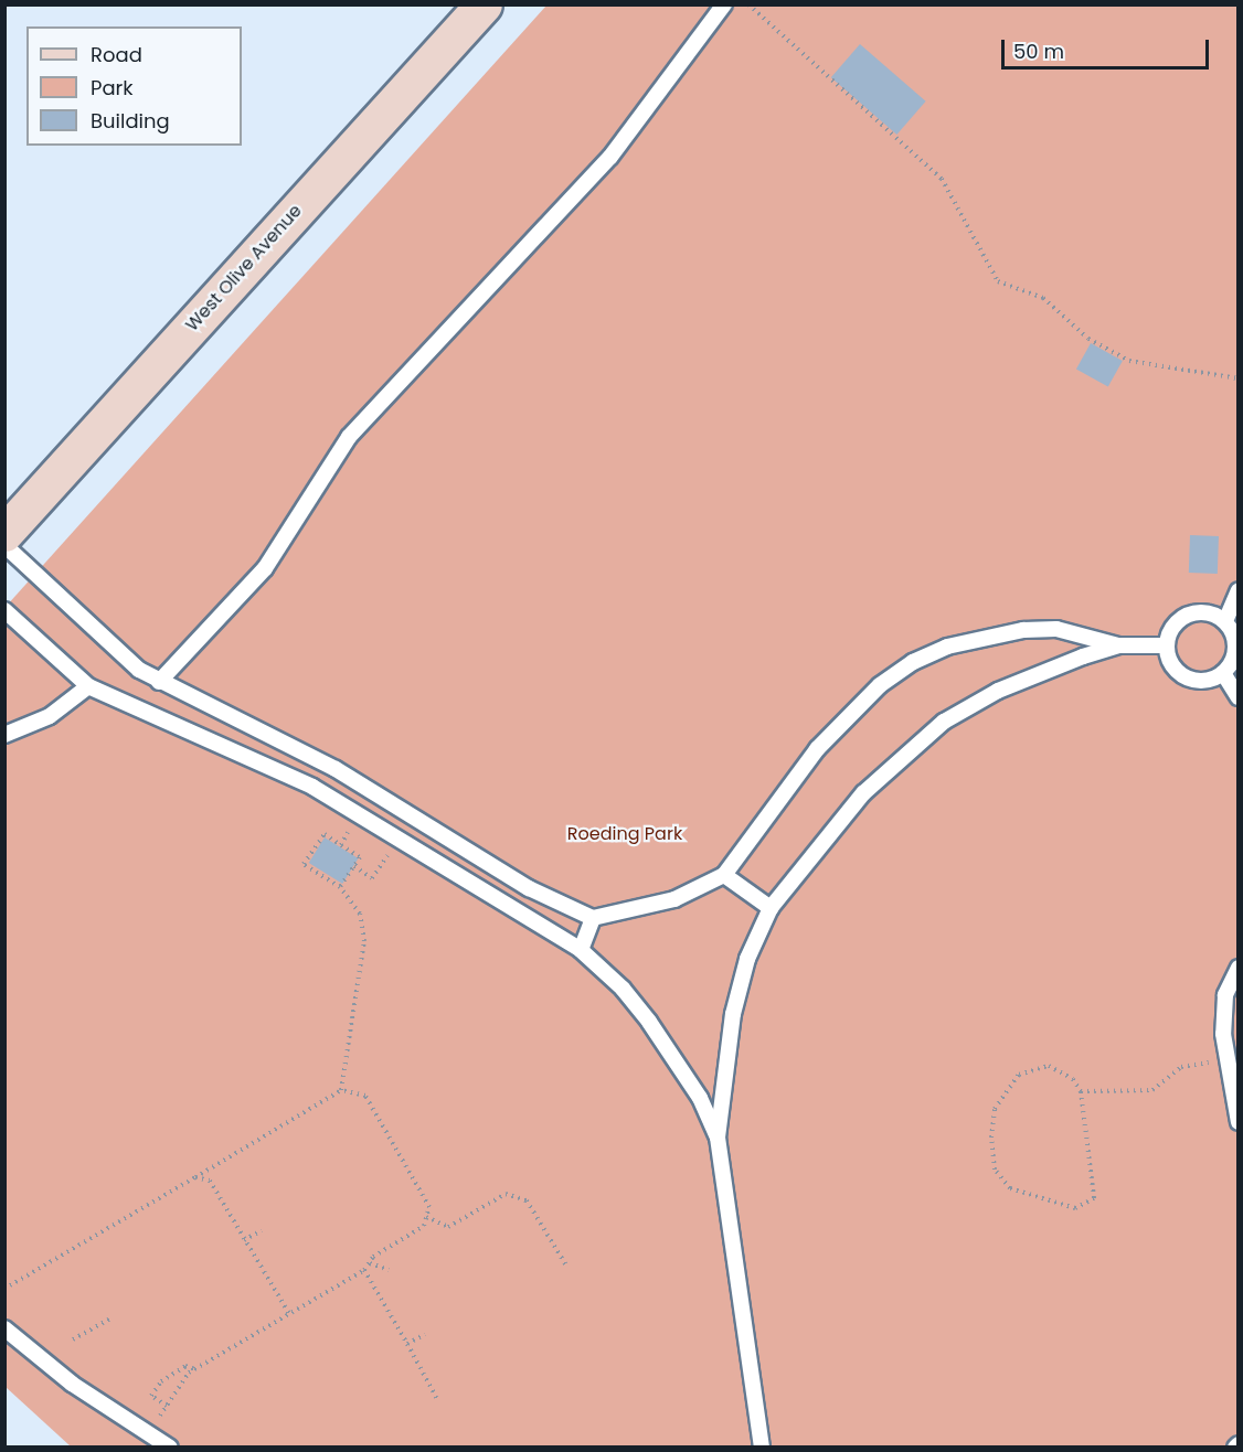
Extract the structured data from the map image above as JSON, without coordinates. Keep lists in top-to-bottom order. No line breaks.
{"streets":{"main road":["West Olive Avenue"]},"parks":["Roeding Park"],"legend":["Road","Park","Building"],"scale_bar":"50 m"}
